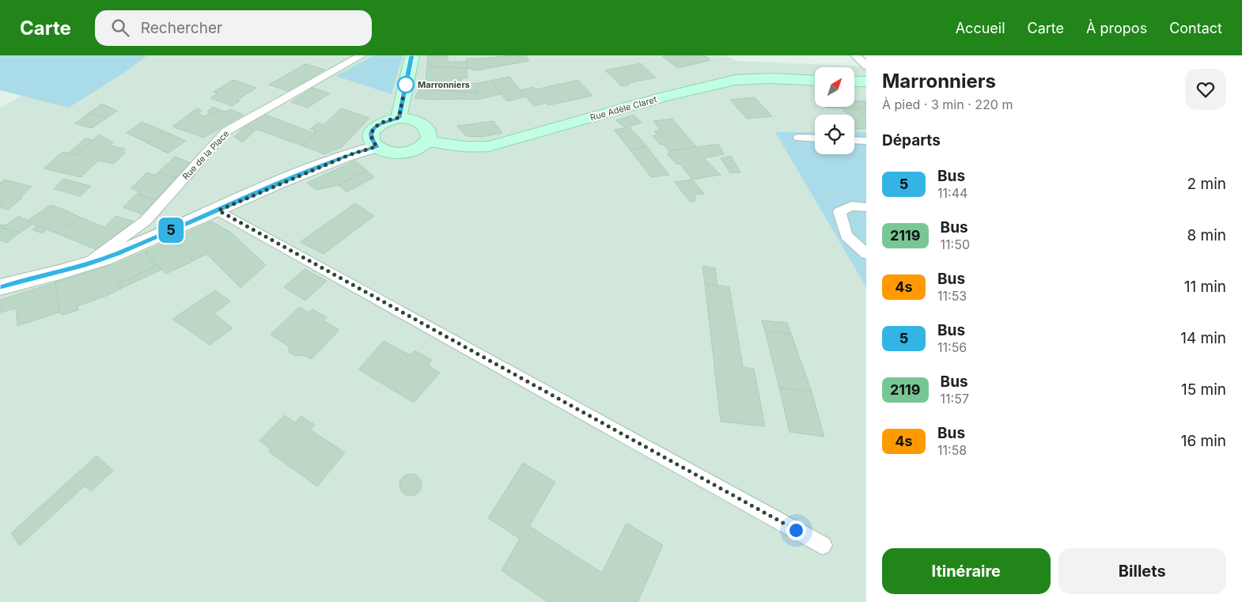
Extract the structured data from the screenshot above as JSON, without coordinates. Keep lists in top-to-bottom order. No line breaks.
{"streets":{"street":["Rue Adèle Claret"],"lane":["Rue de la Place"]},"places":["Marronniers"],"lines":["bus line 5"],"north":"top right","page":{"header":"Carte","search":"Rechercher","nav":["Accueil","Carte","À propos","Contact"],"on_map":"5","heading":[["Marronniers","À pied · 3 min · 220 m"],"Départs"],"list":[{"mark":"5","name":"Bus","note":"11:44","value":"2 min"},{"mark":"2119","name":"Bus","note":"11:50","value":"8 min"},{"mark":"4s","name":"Bus","note":"11:53","value":"11 min"},{"mark":"5","name":"Bus","note":"11:56","value":"14 min"},{"mark":"2119","name":"Bus","note":"11:57","value":"15 min"},{"mark":"4s","name":"Bus","note":"11:58","value":"16 min"}],"buttons":["Itinéraire","Billets"]}}
